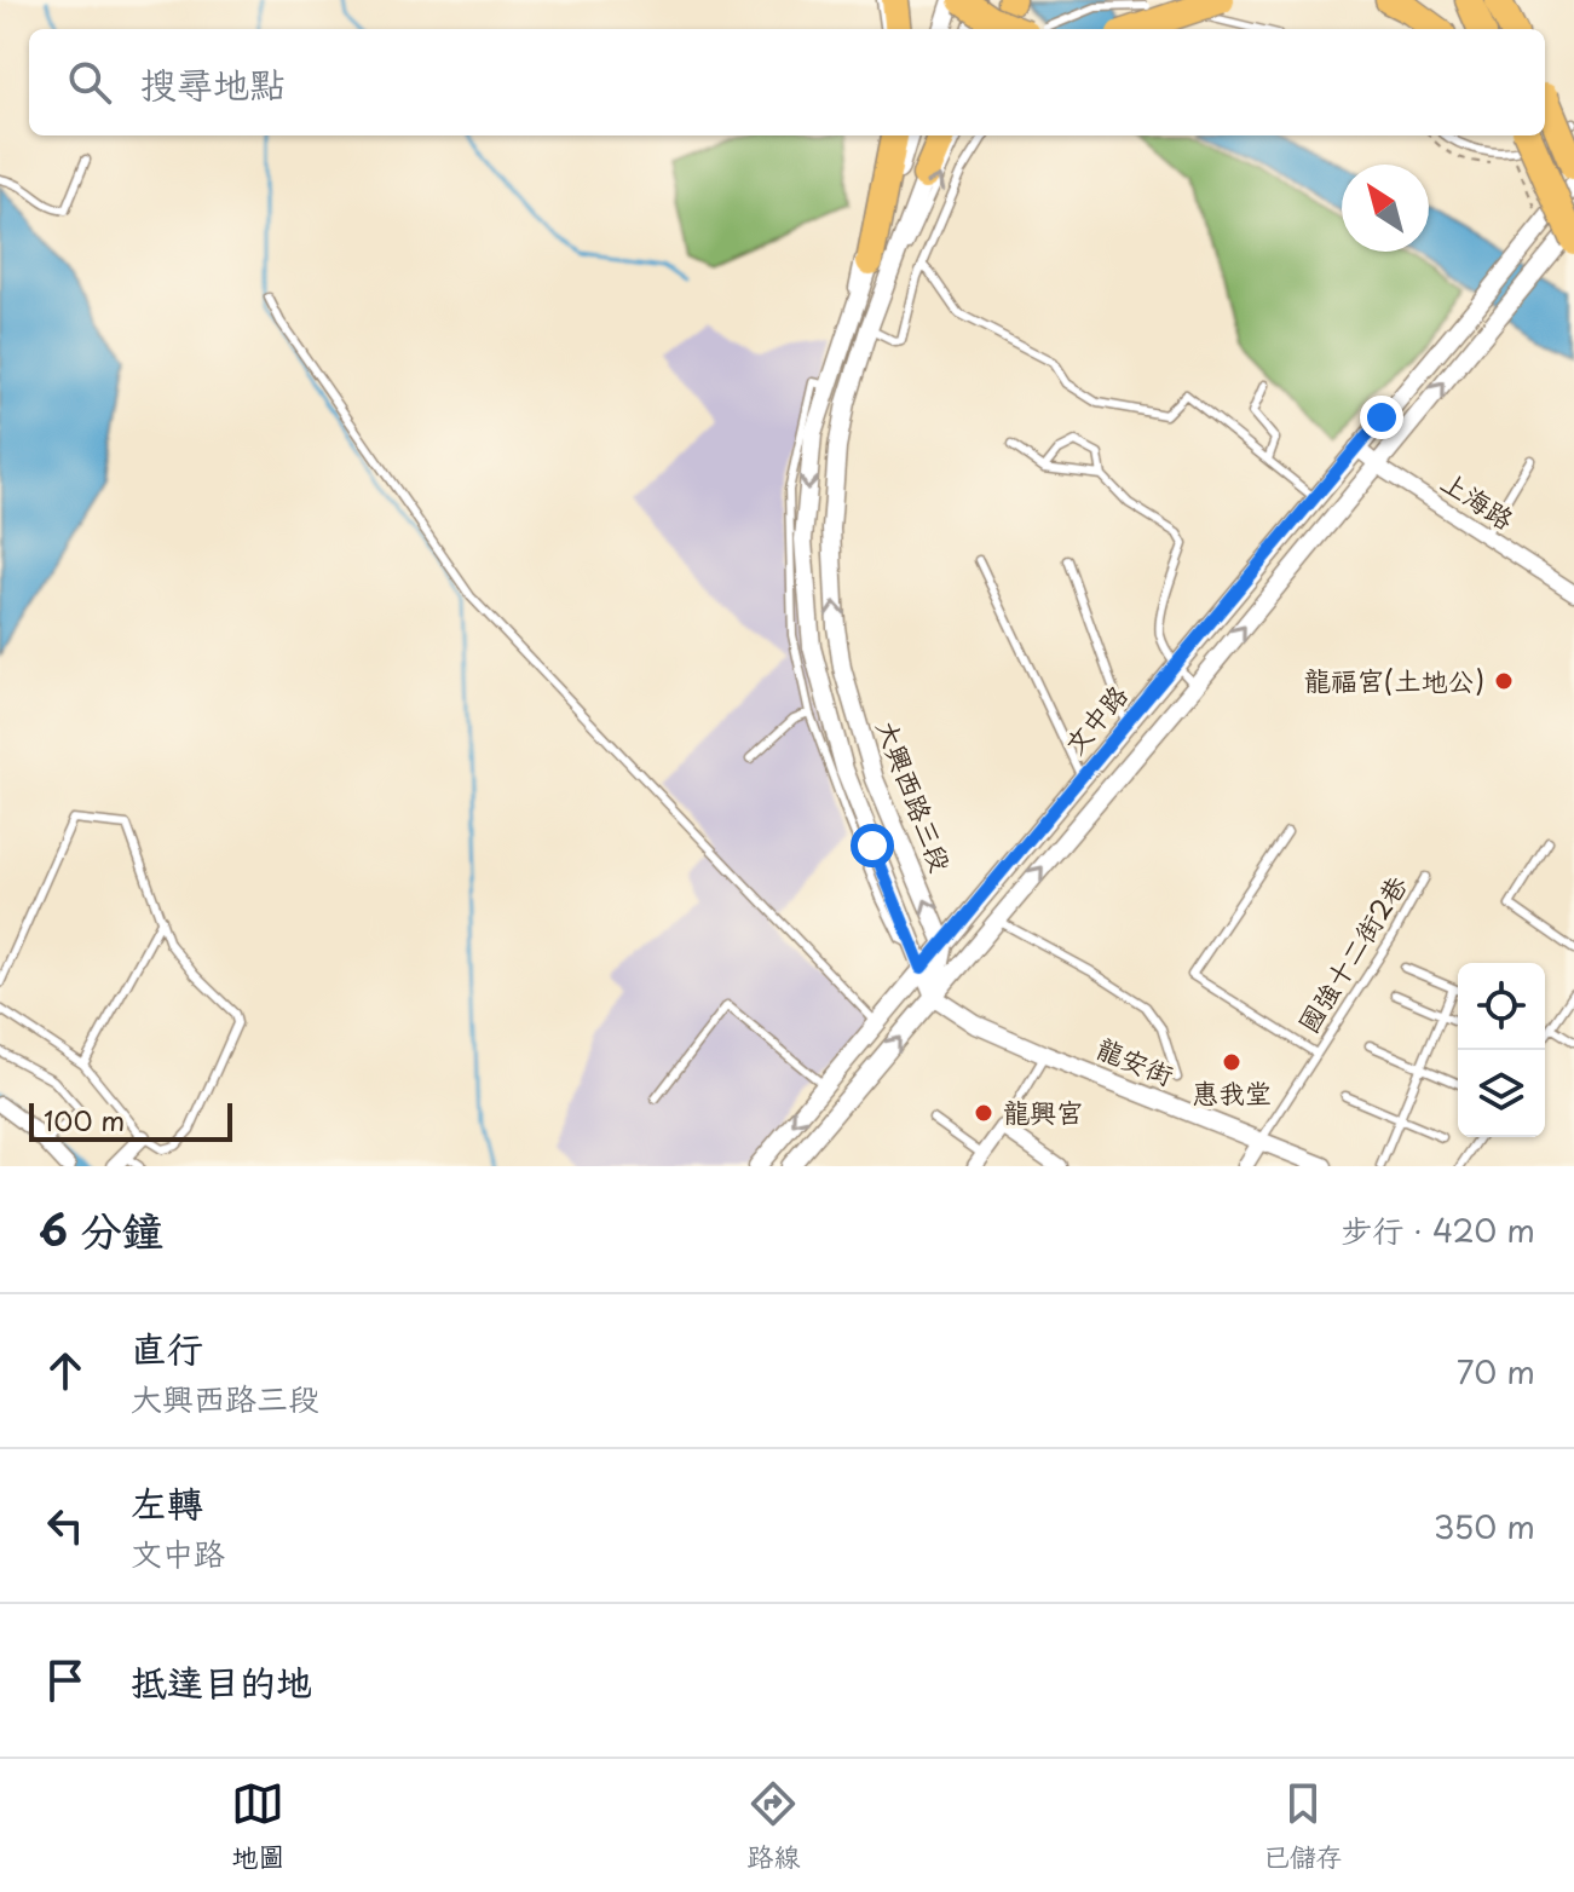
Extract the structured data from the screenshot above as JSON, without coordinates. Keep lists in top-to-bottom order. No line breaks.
{"streets":{"street":["上海路","文中路","大興西路三段","龍安街"],"lane":["國強十二街2巷"]},"crossings":[["上海路","文中路"],["文中路","大興西路三段"],["文中路","龍安街"],["大興西路三段","龍安街"],["國強十二街2巷","龍安街"]],"places":["龍福宮(土地公)","惠我堂","龍興宮"],"scale_bar":"100 m","north":"top left","page":{"search":"搜尋地點","scale":"100 m","heading":["6 分鐘","步行 · 420 m"],"list":[["直行","大興西路三段","70 m"],["左轉","文中路","350 m"],"抵達目的地"],"nav":["地圖","路線","已儲存"]}}
